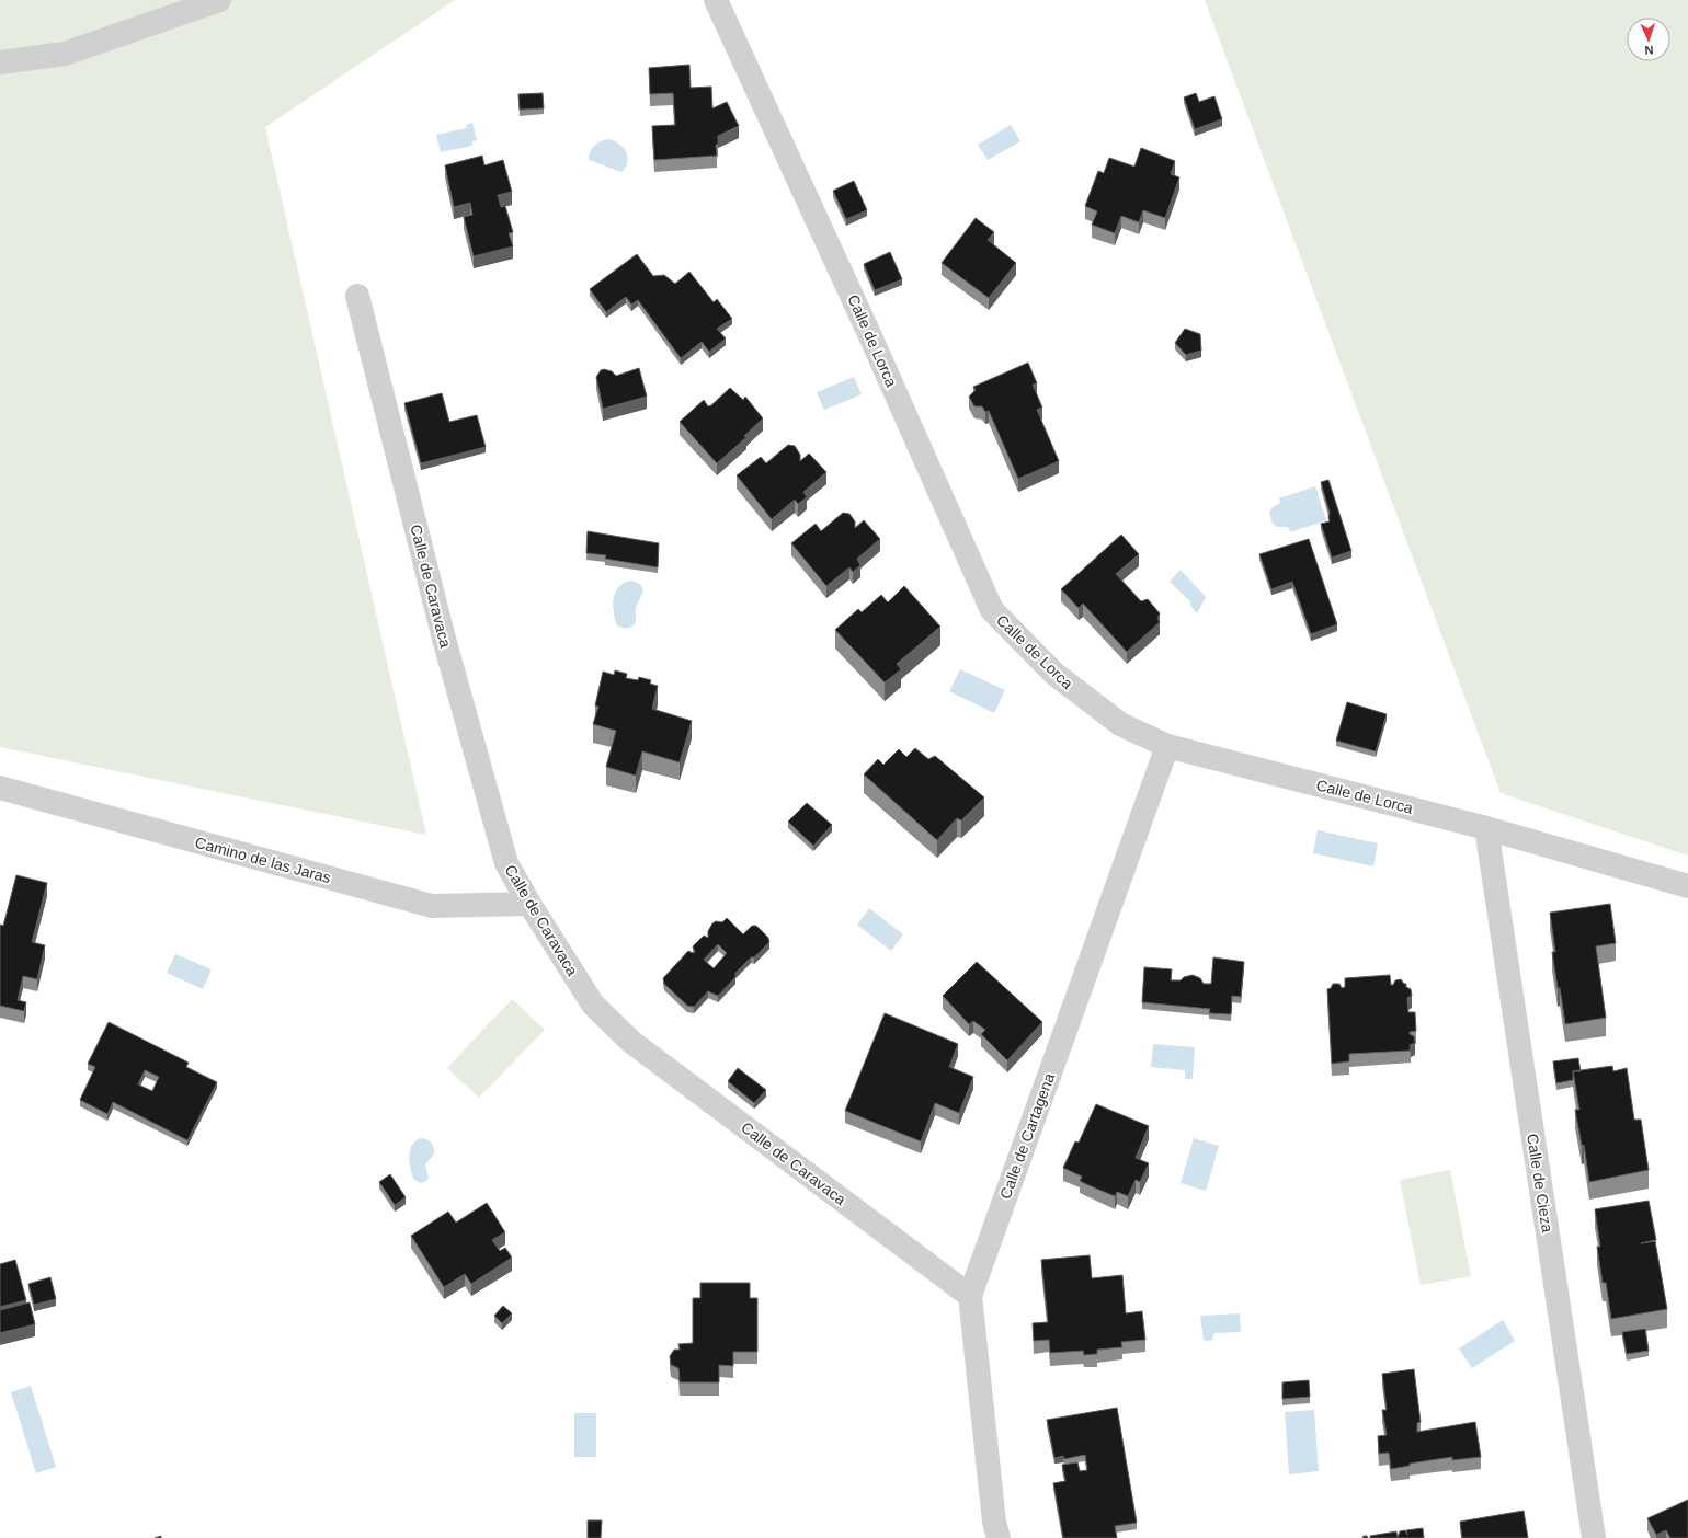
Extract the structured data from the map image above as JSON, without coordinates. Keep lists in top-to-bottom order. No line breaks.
{"streets":{"street":["Calle de Lorca","Calle de Caravaca","Camino de las Jaras","Calle de Cartagena","Calle de Cieza"]},"crossings":[["Calle de Lorca","Calle de Cartagena"],["Calle de Lorca","Calle de Cieza"],["Calle de Caravaca","Camino de las Jaras"],["Calle de Caravaca","Calle de Cartagena"]],"north":"bottom"}
